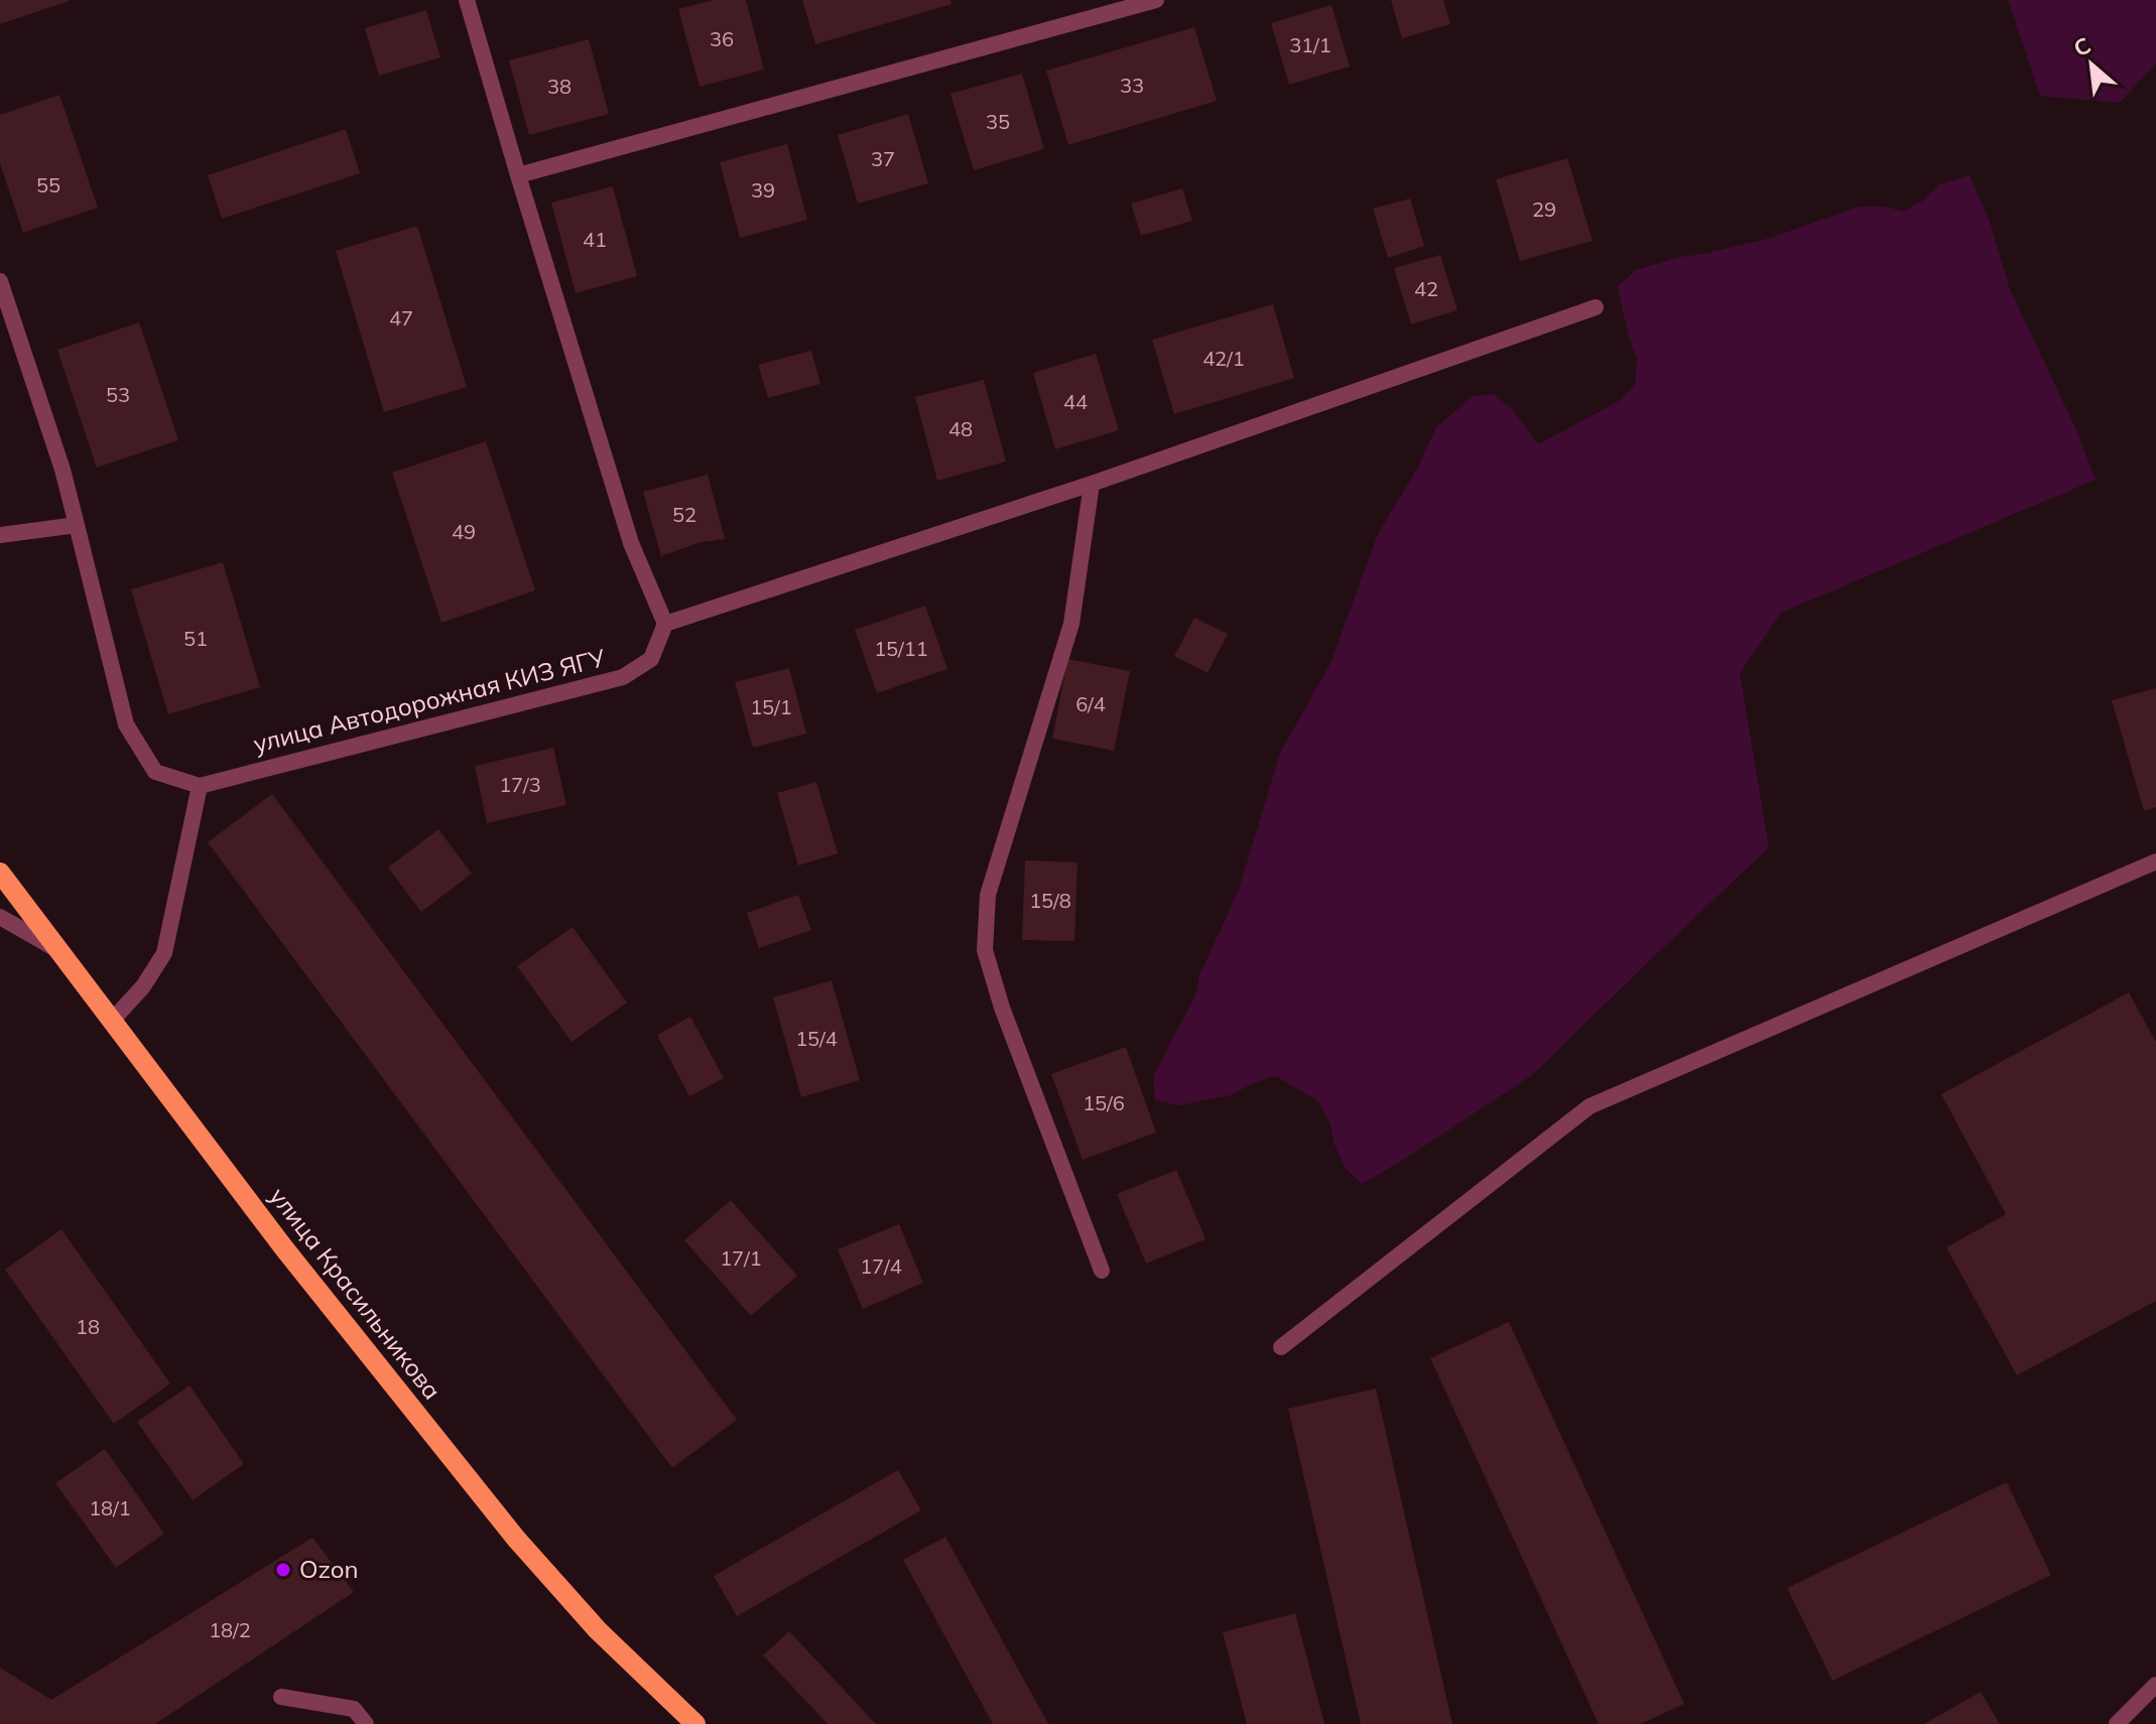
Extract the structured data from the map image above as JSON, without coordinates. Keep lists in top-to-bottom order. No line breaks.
{"streets":{"main road":["улица Красильникова"],"street":["улица Автодорожная КИЗ ЯГУ"]},"places":["Ozon"],"house_numbers":["36","31/1","33","38","35","37","55","39","29","41","42","47","42/1","53","44","48","52","49","51","15/11","6/4","15/1","17/3","15/8","15/4","15/6","17/1","17/4","18","18/1","18/2"],"north":"top left"}
